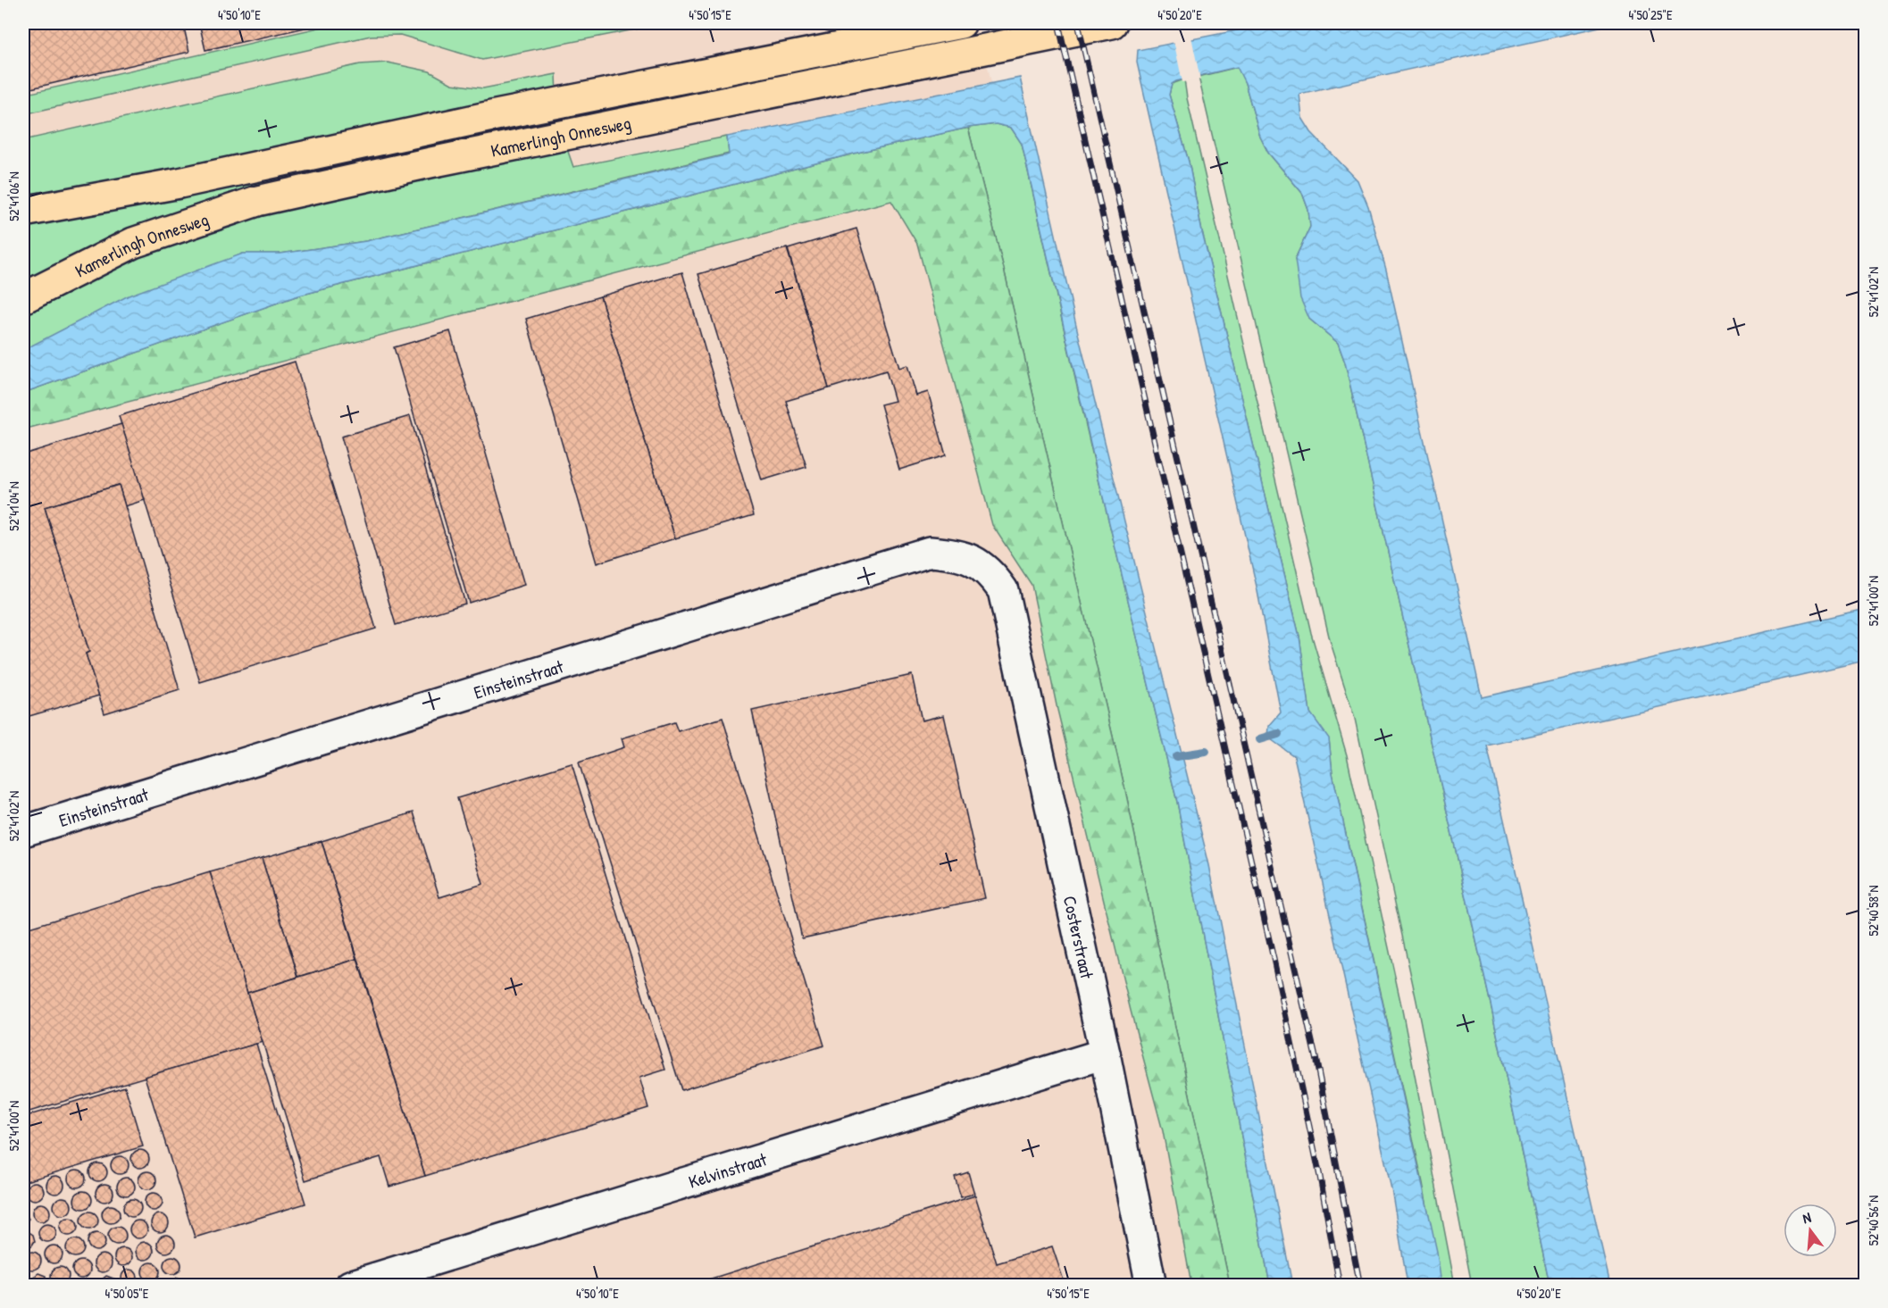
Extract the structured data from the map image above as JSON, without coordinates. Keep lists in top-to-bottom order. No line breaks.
{"streets":{"main road":["Kamerlingh Onnesweg"],"street":["Einsteinstraat","Costerstraat","Kelvinstraat"]},"crossings":[["Einsteinstraat","Costerstraat"],["Costerstraat","Kelvinstraat"]],"north":"top","coordinates":["4°50'10\"E","4°50'15\"E","4°50'20\"E","4°50'25\"E","52°41'06\"N","52°41'02\"N","52°41'04\"N","52°41'00\"N","52°40'58\"N","52°40'56\"N","4°50'05\"E"]}
